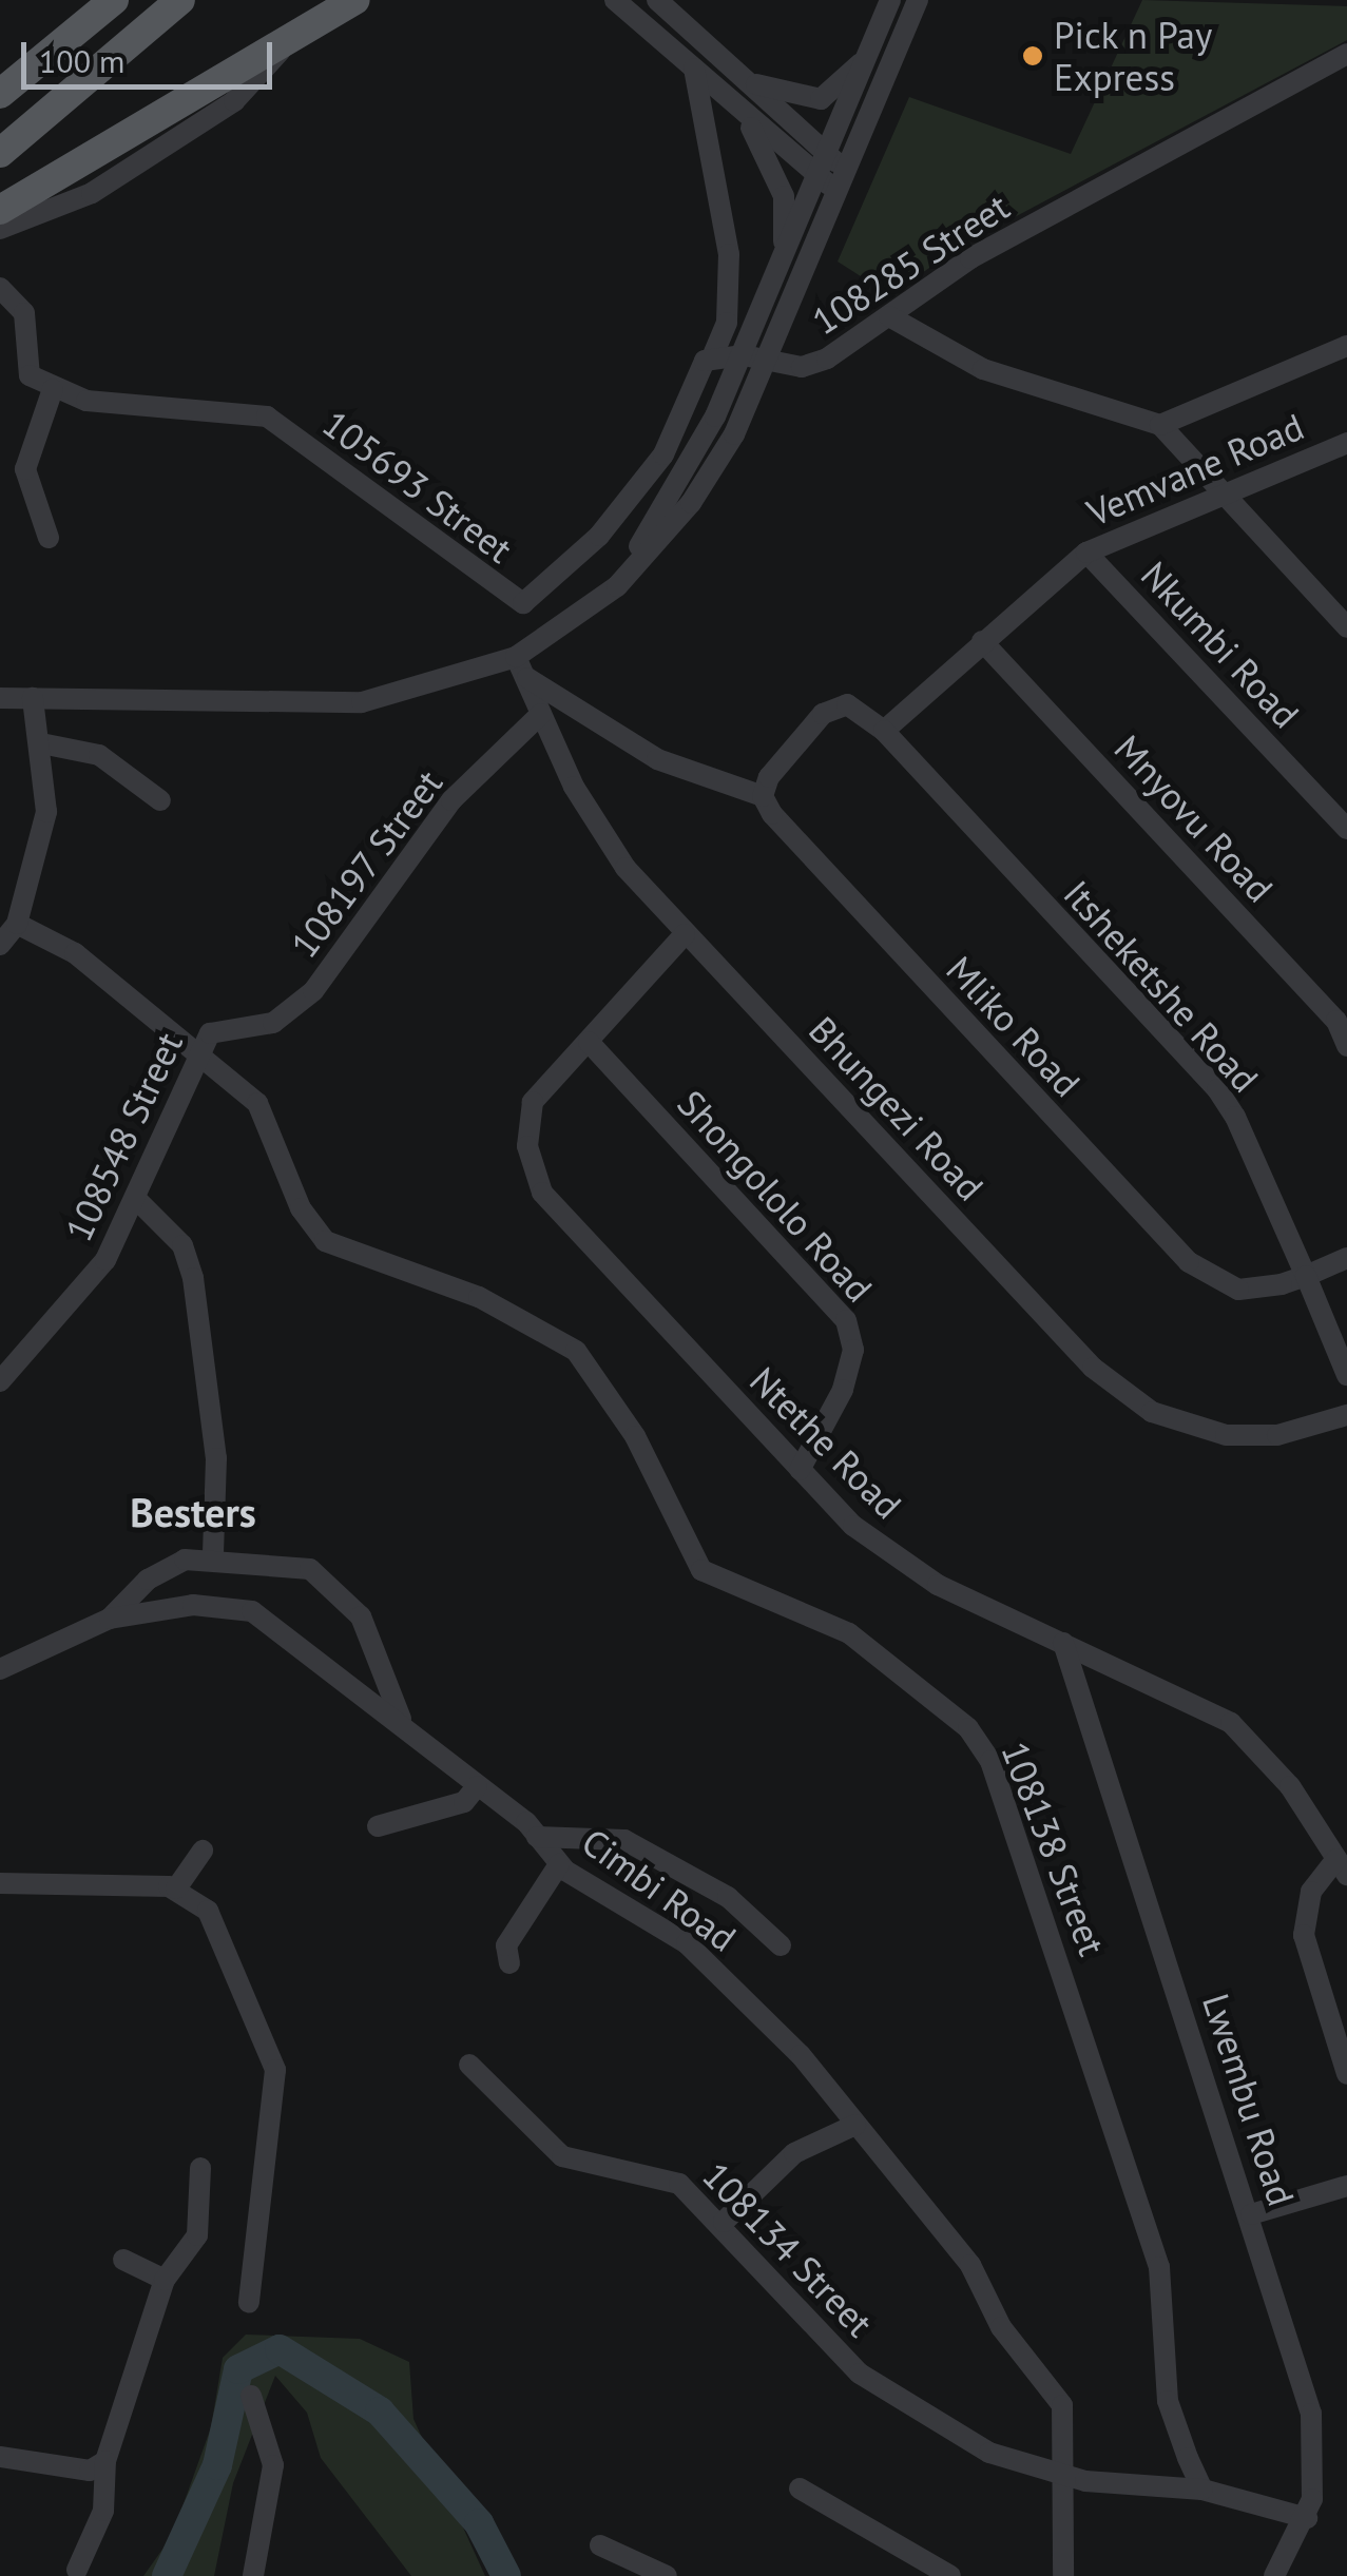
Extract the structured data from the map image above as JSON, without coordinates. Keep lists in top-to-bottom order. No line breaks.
{"streets":{"street":["108285 Street","Vemvane Road","105693 Street","Nkumbi Road","Mnyovu Road","108197 Street","Itsheketshe Road","Mliko Road","Bhungezi Road","108548 Street","Shongololo Road","Ntethe Road","108138 Street","Cimbi Road","Lwembu Road","108134 Street"]},"crossings":[["Vemvane Road","Nkumbi Road"],["Vemvane Road","Mnyovu Road"],["Vemvane Road","Itsheketshe Road"],["108197 Street","Bhungezi Road"],["108197 Street","108548 Street"],["Itsheketshe Road","Mliko Road"],["Bhungezi Road","Ntethe Road"],["108548 Street","108138 Street"],["Shongololo Road","Ntethe Road"],["Ntethe Road","Lwembu Road"],["108138 Street","108134 Street"],["Cimbi Road","108134 Street"]],"districts":["Besters"],"places":["Pick n Pay Express"],"scale_bar":"100 m"}
